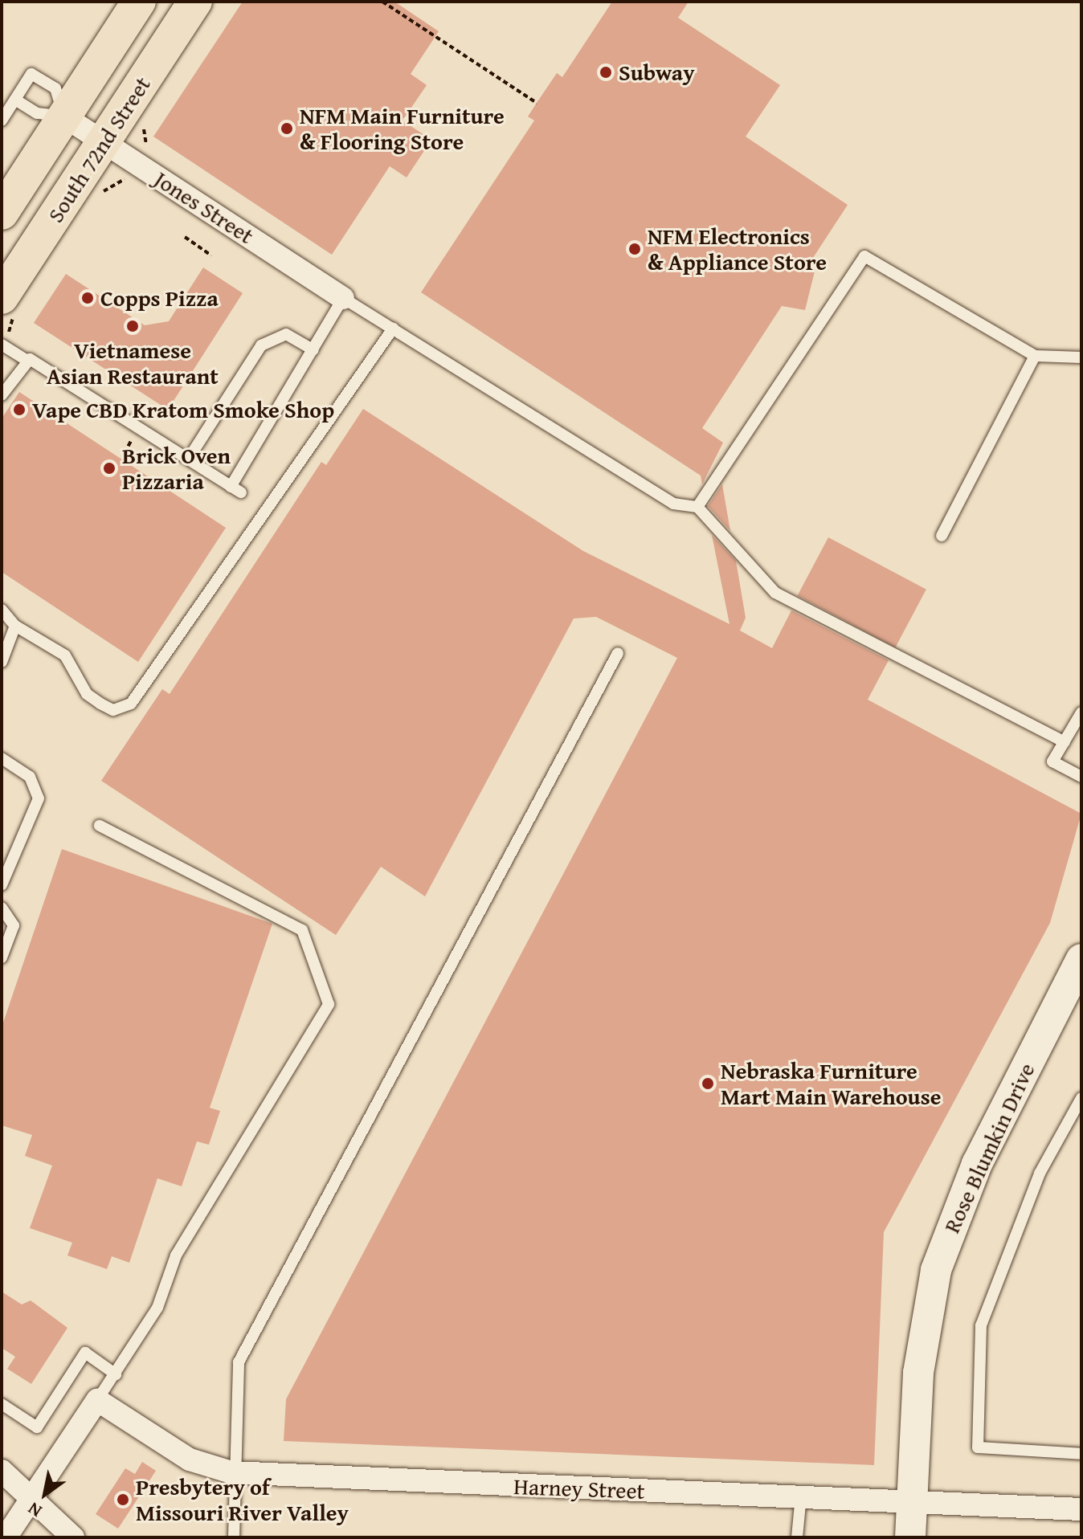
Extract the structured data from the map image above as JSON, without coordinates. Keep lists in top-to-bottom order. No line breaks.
{"streets":{"main road":["South 72nd Street","Rose Blumkin Drive"],"street":["Jones Street","Harney Street"]},"crossings":[["South 72nd Street","Jones Street"],["Rose Blumkin Drive","Harney Street"]],"places":["Subway","NFM Main Furniture & Flooring Store","NFM Electronics & Appliance Store","Copps Pizza","Vietnamese Asian Restaurant","Vape CBD Kratom Smoke Shop","Brick Oven Pizzaria","Nebraska Furniture Mart Main Warehouse","Presbytery of Missouri River Valley"],"north":"bottom left"}
